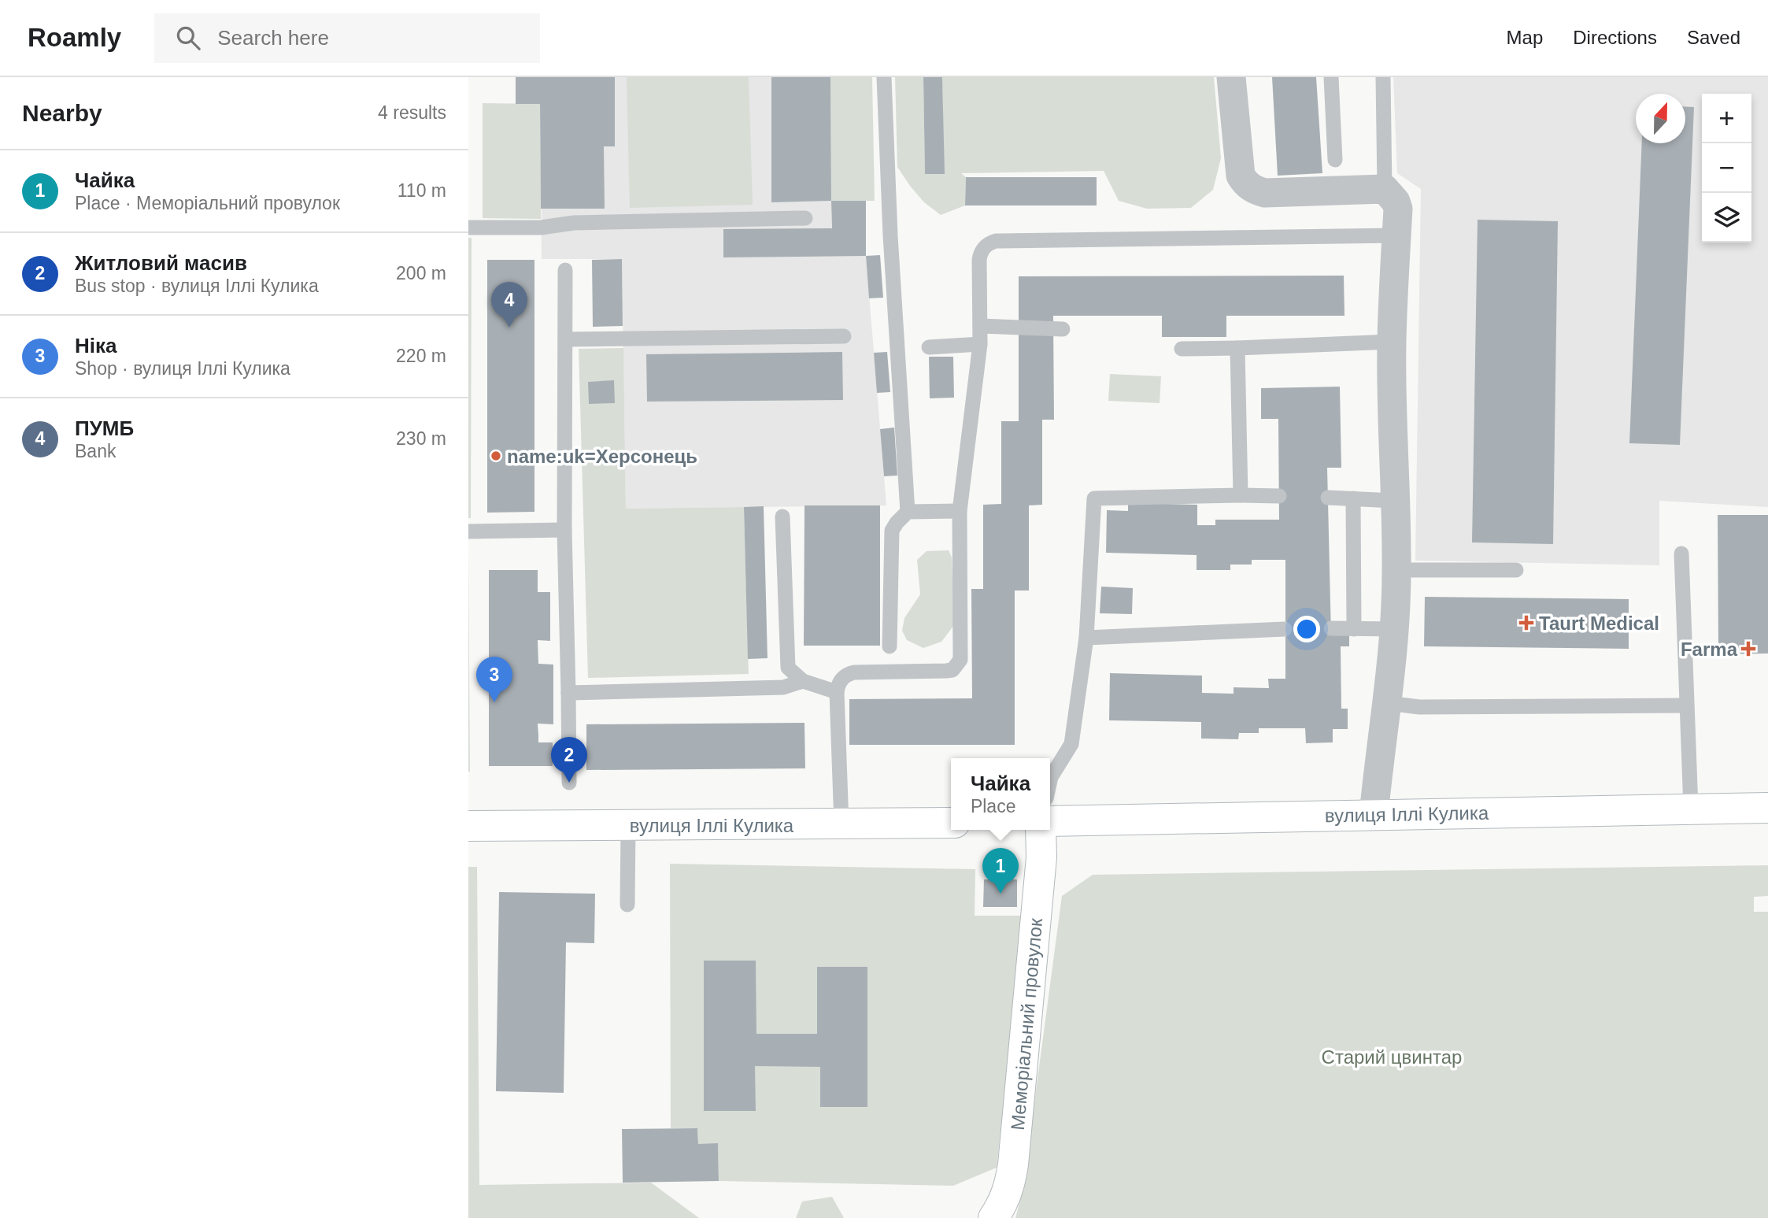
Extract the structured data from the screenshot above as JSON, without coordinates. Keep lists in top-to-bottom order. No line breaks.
{"streets":{"street":["вулиця Іллі Кулика","Меморіальний провулок"]},"parks":["Старий цвинтар"],"places":{"other":["name:uk=Херсонець"],"health":["Taurt Medical","Farma"]},"north":"top","page":{"header":"Roamly","search":"Search here","nav":["Map","Directions","Saved"],"heading":["Nearby","4 results"],"map_buttons":["+","−"],"list":[{"mark":"1","name":"Чайка","note":"Place · Меморіальний провулок","value":"110 m"},{"mark":"2","name":"Житловий масив","note":"Bus stop · вулиця Іллі Кулика","value":"200 m"},{"mark":"3","name":"Ніка","note":"Shop · вулиця Іллі Кулика","value":"220 m"},{"mark":"4","name":"ПУМБ","note":"Bank","value":"230 m"}],"pins":["4","3","2","1"],"popup":["Чайка","Place"]}}
